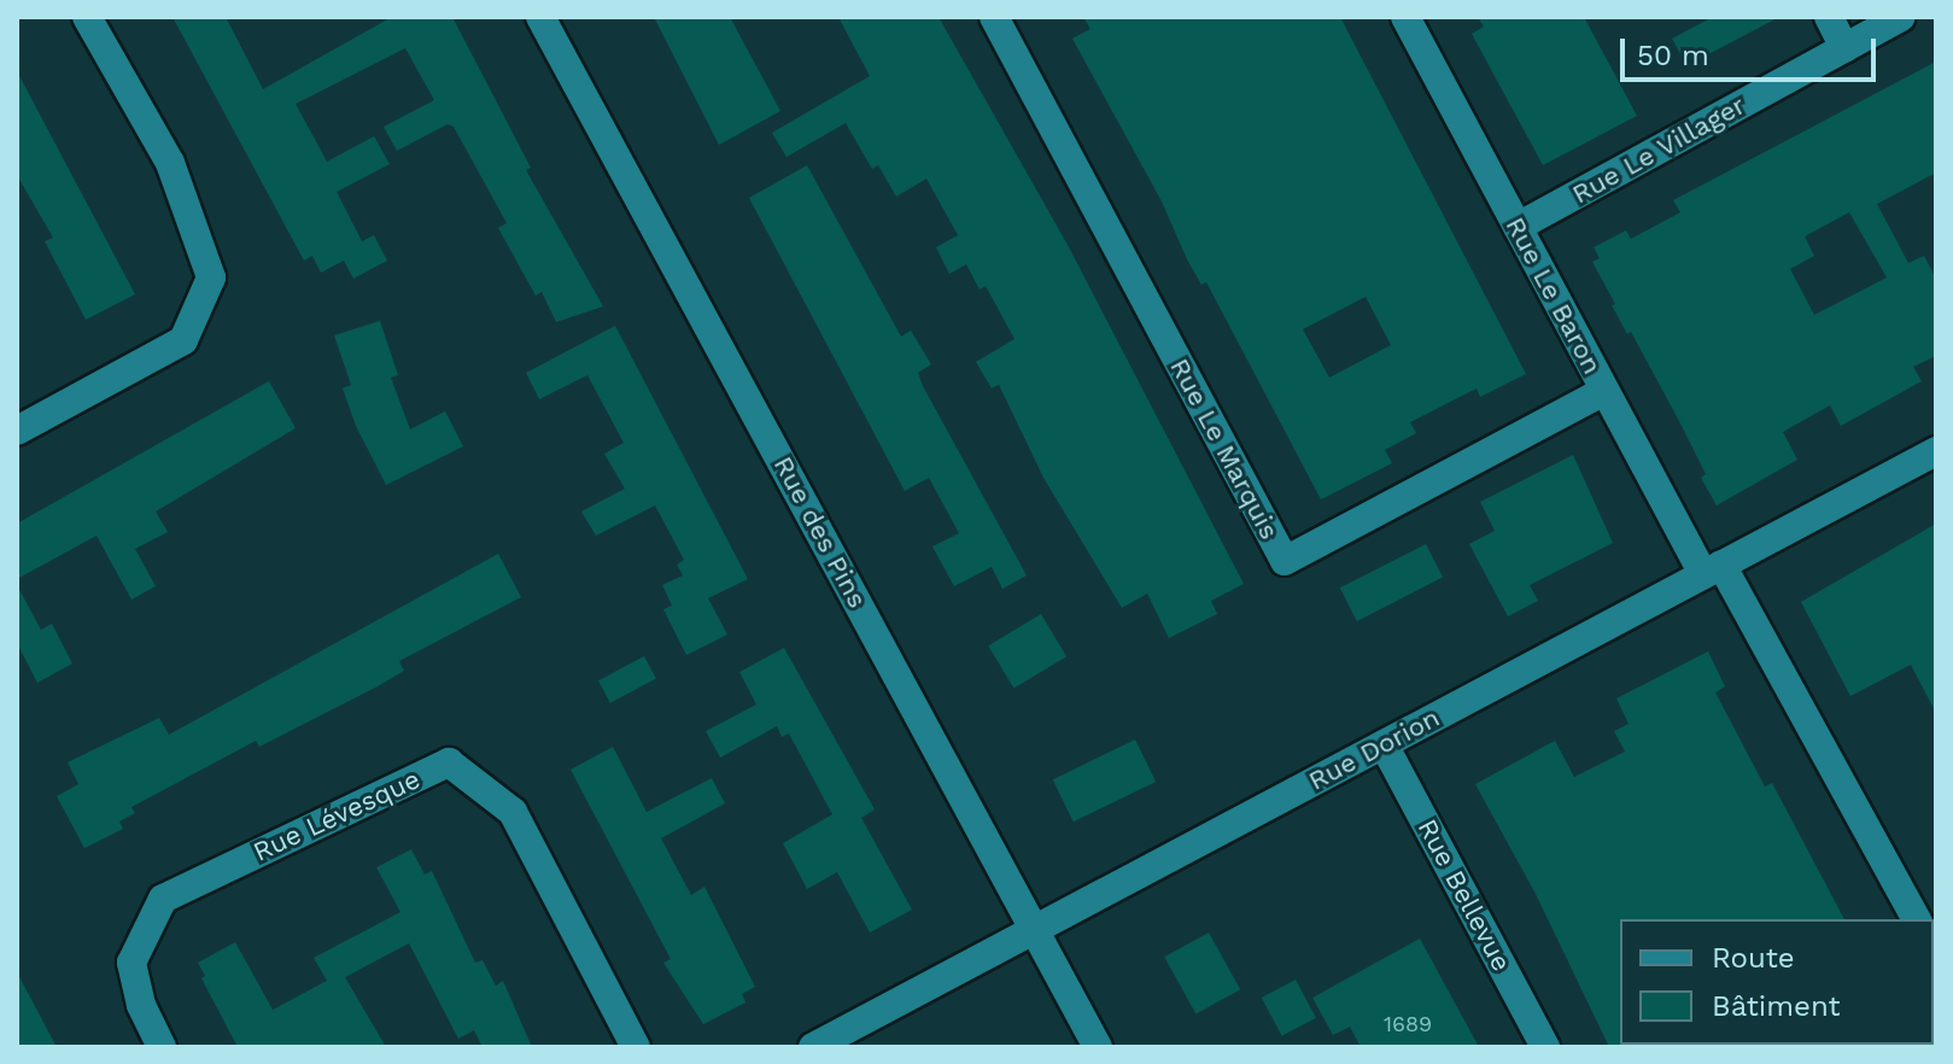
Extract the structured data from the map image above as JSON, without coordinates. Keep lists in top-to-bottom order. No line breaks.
{"streets":{"street":["Rue Le Villager","Rue Le Baron","Rue Le Marquis","Rue des Pins","Rue Dorion","Rue Lévesque","Rue Bellevue"]},"crossings":[["Rue Le Villager","Rue Le Baron"],["Rue Le Baron","Rue Le Marquis"],["Rue Le Baron","Rue Dorion"],["Rue des Pins","Rue Dorion"],["Rue Dorion","Rue Bellevue"]],"house_numbers":["1689"],"legend":["Route","Bâtiment"],"scale_bar":"50 m"}
